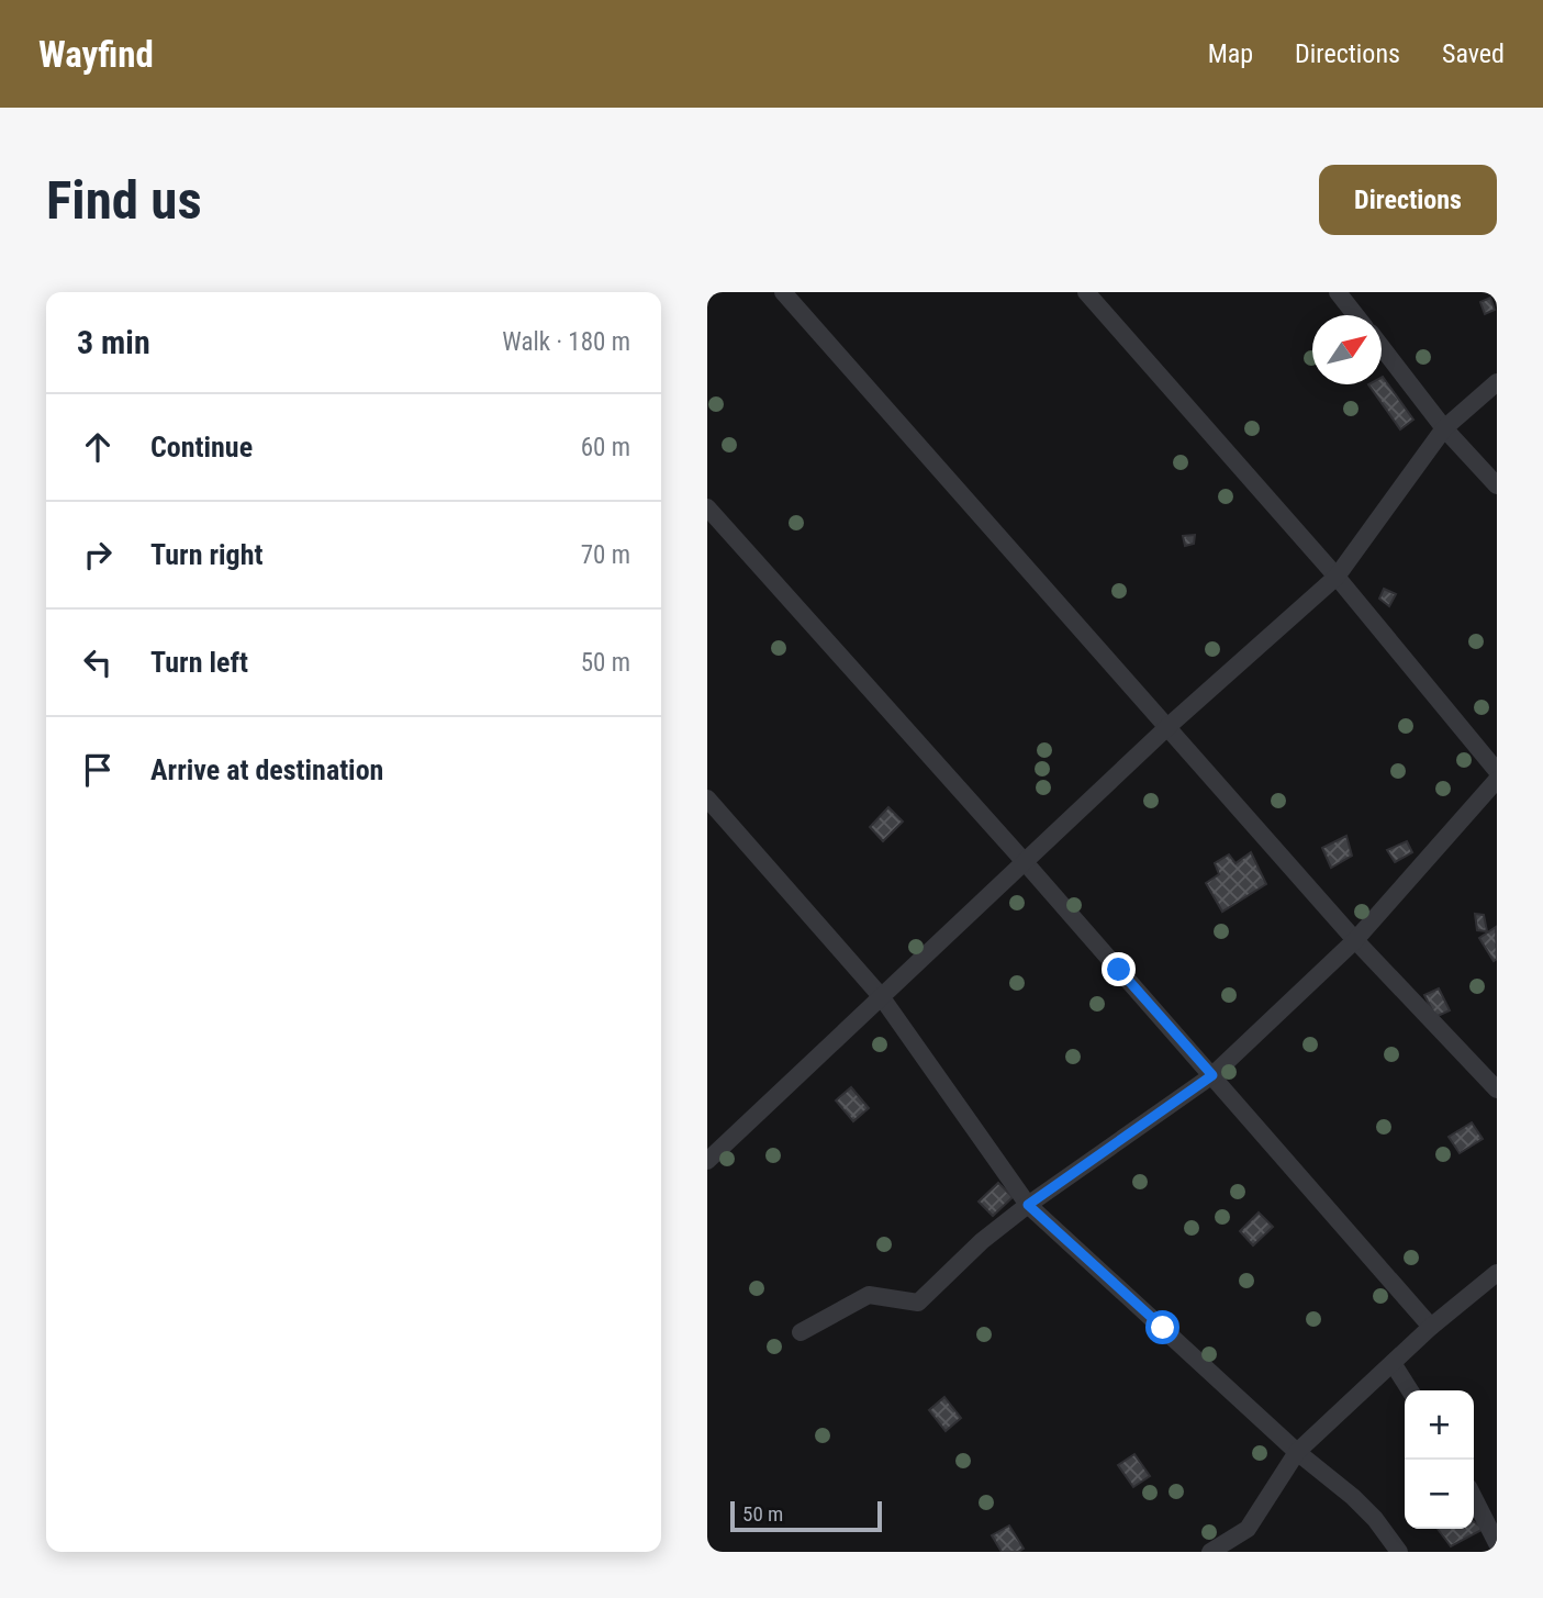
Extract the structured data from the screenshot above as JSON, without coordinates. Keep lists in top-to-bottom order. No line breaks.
{"scale_bar":"50 m","north":"top right","page":{"header":"Wayfind","nav":["Map","Directions","Saved"],"buttons":"Directions","title":"Find us","heading":["3 min","Walk · 180 m"],"list":[["Continue","60 m"],["Turn right","70 m"],["Turn left","50 m"],"Arrive at destination"],"map_buttons":["+","−"],"scale":"50 m"}}
